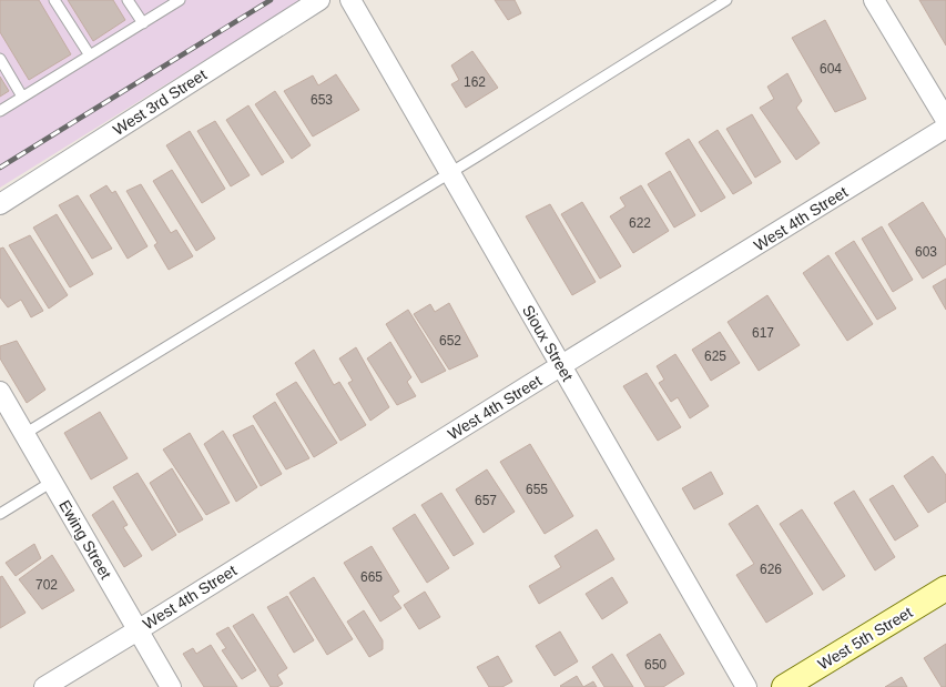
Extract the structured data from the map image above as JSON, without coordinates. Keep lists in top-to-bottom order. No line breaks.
{"streets":{"street":["West 3rd Street","West 4th Street","Sioux Street","Ewing Street","West 5th Street"]},"crossings":[["West 4th Street","Sioux Street"],["West 4th Street","Ewing Street"]],"house_numbers":["604","162","653","622","603","617","652","625","655","657","626","665","702","650"]}
